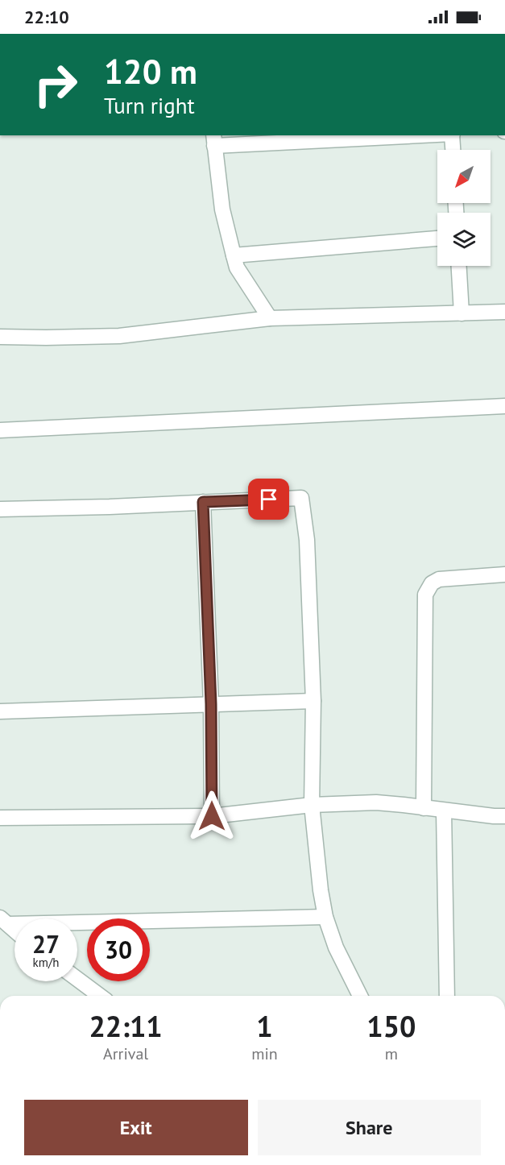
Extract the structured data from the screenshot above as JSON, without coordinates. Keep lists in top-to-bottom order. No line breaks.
{"north":"bottom left","page":{"status":"22:10","turn":["120 m","Turn right"],"speed":"27 km/h","limit":"30","eta":["22:11","Arrival","1","min","150","m"],"buttons":["Exit","Share"]}}
